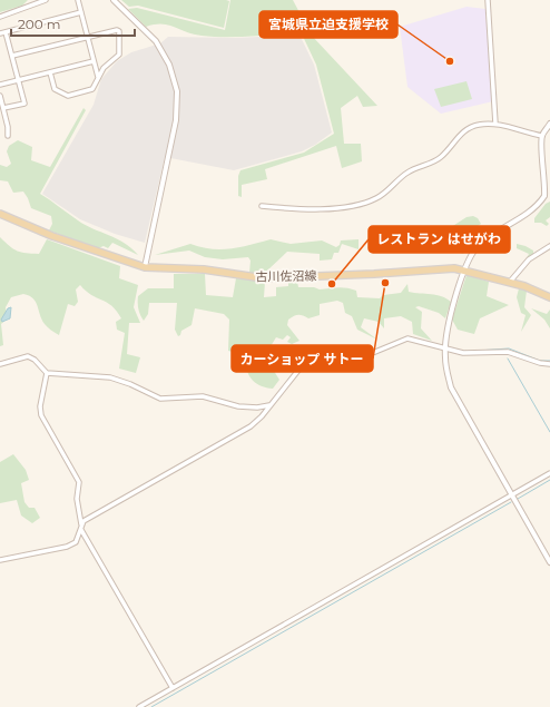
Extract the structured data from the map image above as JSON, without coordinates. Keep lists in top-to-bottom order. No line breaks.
{"streets":{"main road":["古川佐沼線"]},"places":["宮城県立迫支援学校","カーショップ サトー","レストラン はせがわ"],"scale_bar":"200 m"}
